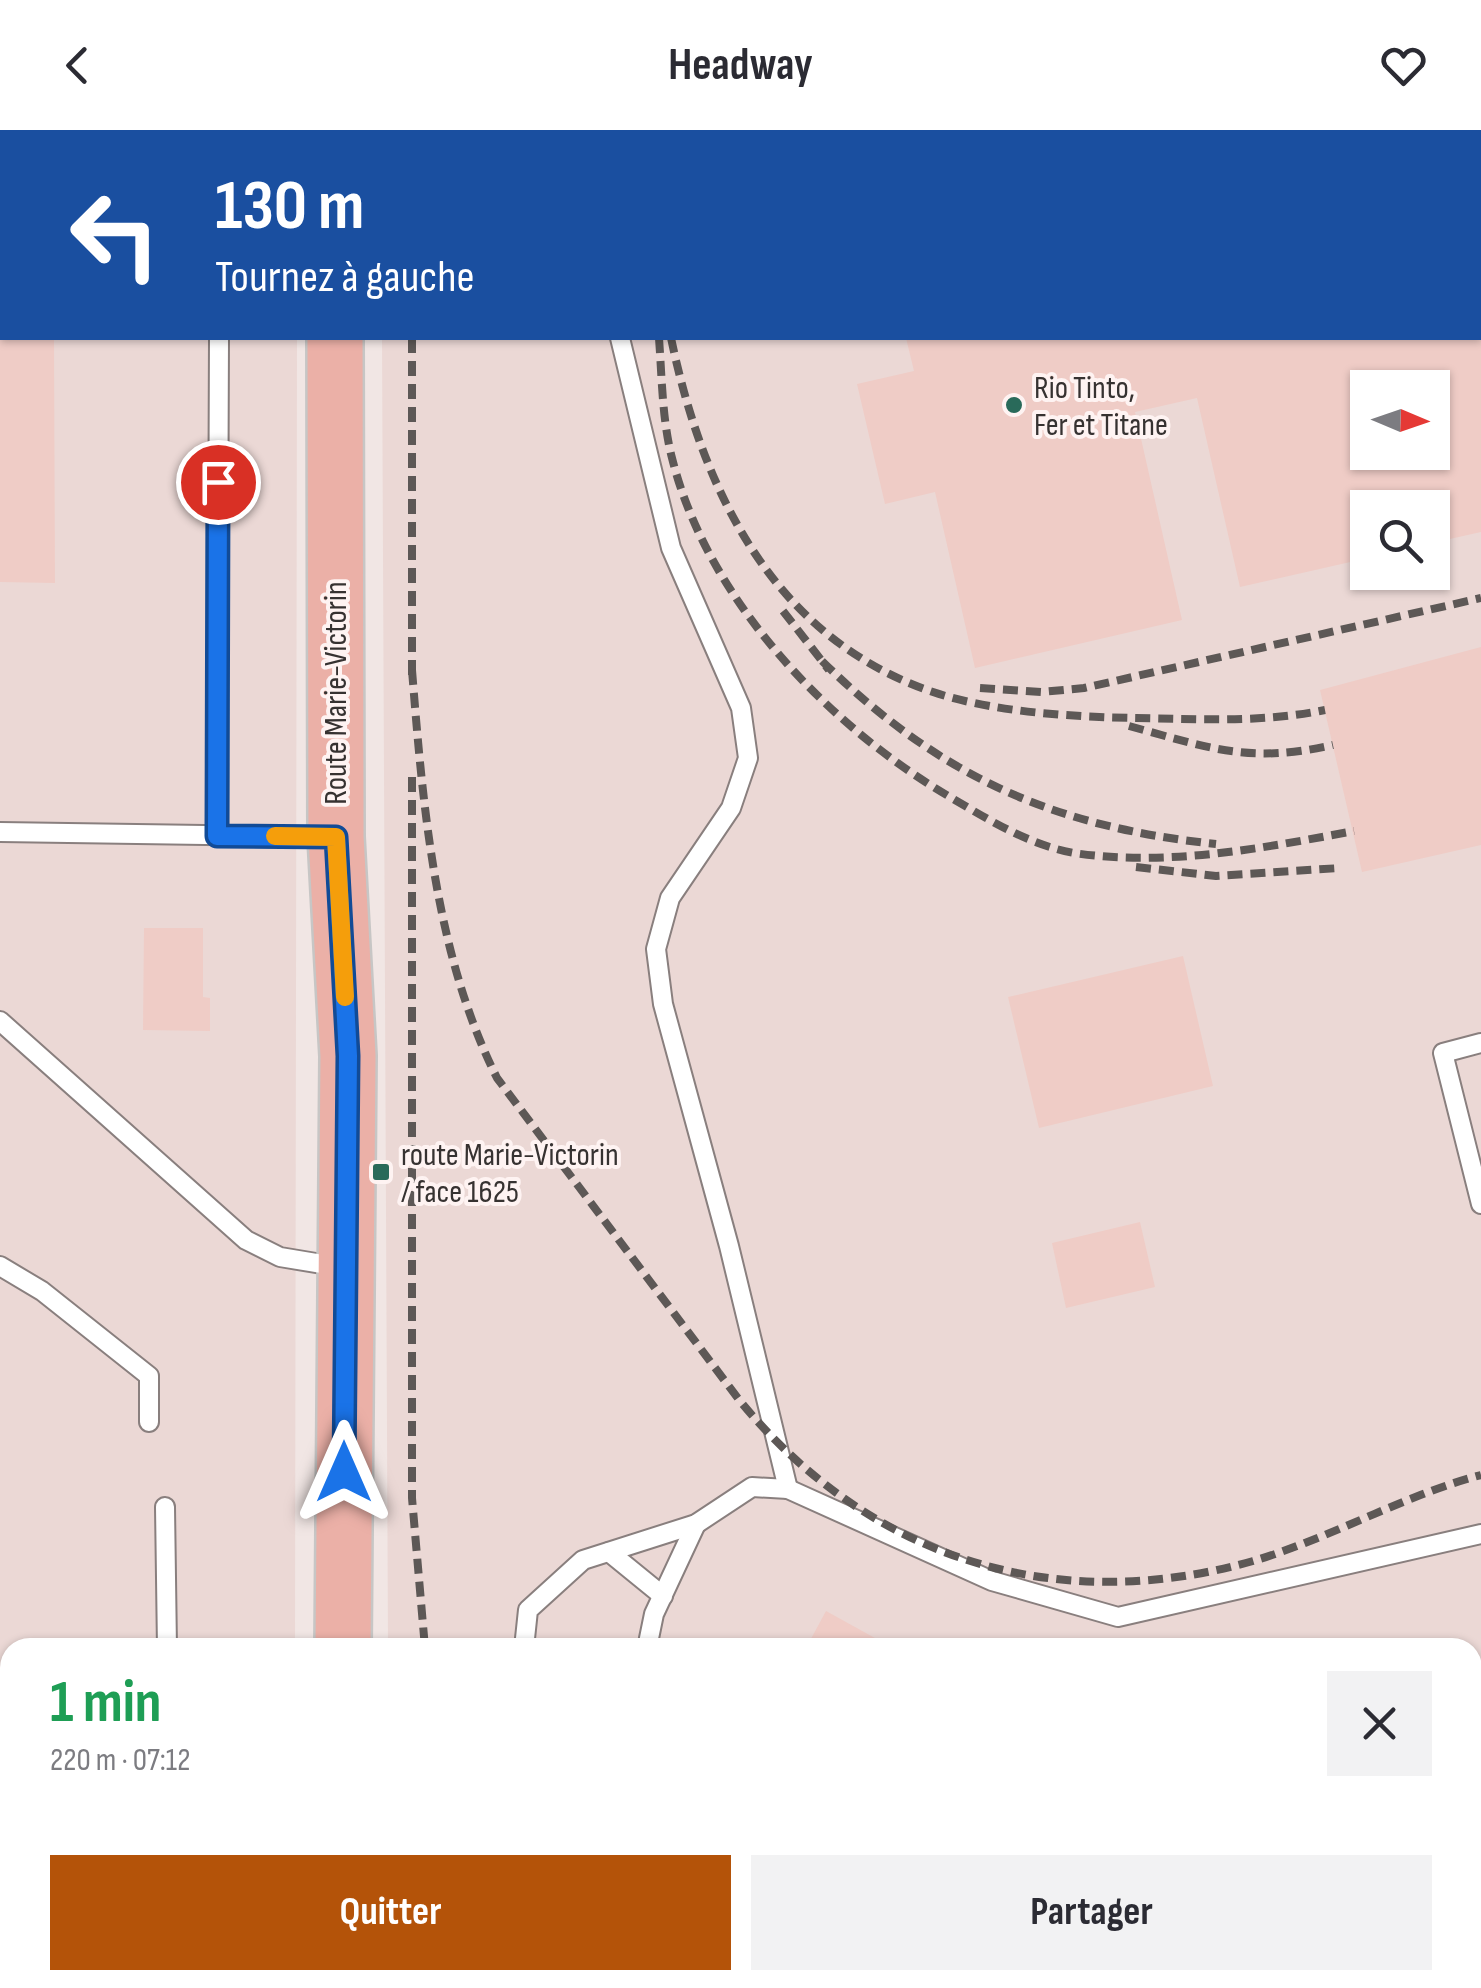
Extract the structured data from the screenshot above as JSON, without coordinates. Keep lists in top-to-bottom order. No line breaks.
{"streets":{"main road":["Route Marie-Victorin"]},"places":{"other":["Rio Tinto, Fer et Titane"],"transit":["route Marie-Victorin / face 1625"]},"north":"right","page":{"header":"Headway","turn":["130 m","Tournez à gauche"],"heading":["1 min","220 m · 07:12"],"buttons":["Quitter","Partager"]}}
